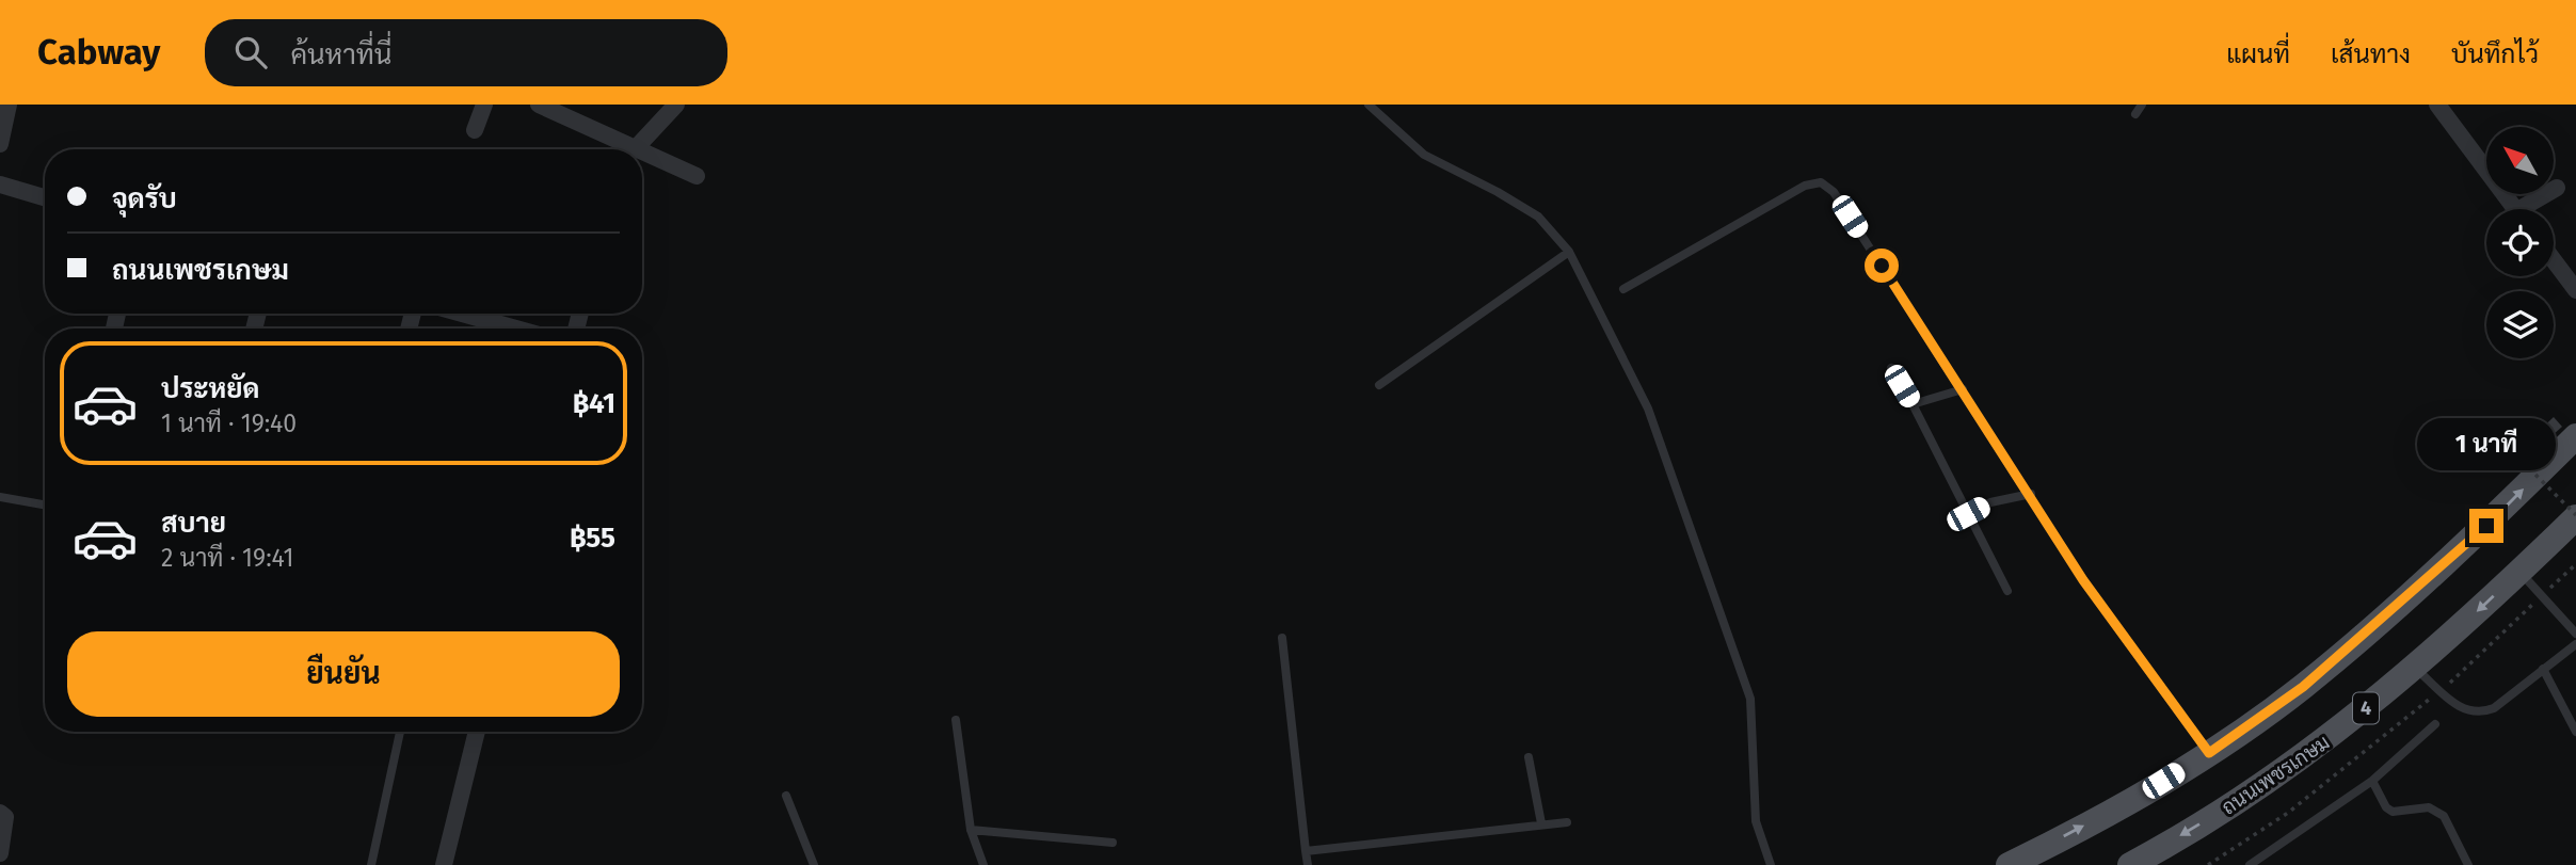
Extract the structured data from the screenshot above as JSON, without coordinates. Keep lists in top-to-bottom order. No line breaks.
{"streets":{"main road":["4","ถนนเพชรเกษม"]},"north":"top left","page":{"header":"Cabway","search":"ค้นหาที่นี่","nav":["แผนที่","เส้นทาง","บันทึกไว้"],"banner":["จุดรับ","ถนนเพชรเกษม"],"list":[{"name":"ประหยัด","note":"1 นาที · 19:40","value":"฿41"},{"name":"สบาย","note":"2 นาที · 19:41","value":"฿55"}],"bubble":"1 นาที","buttons":"ยืนยัน"}}
